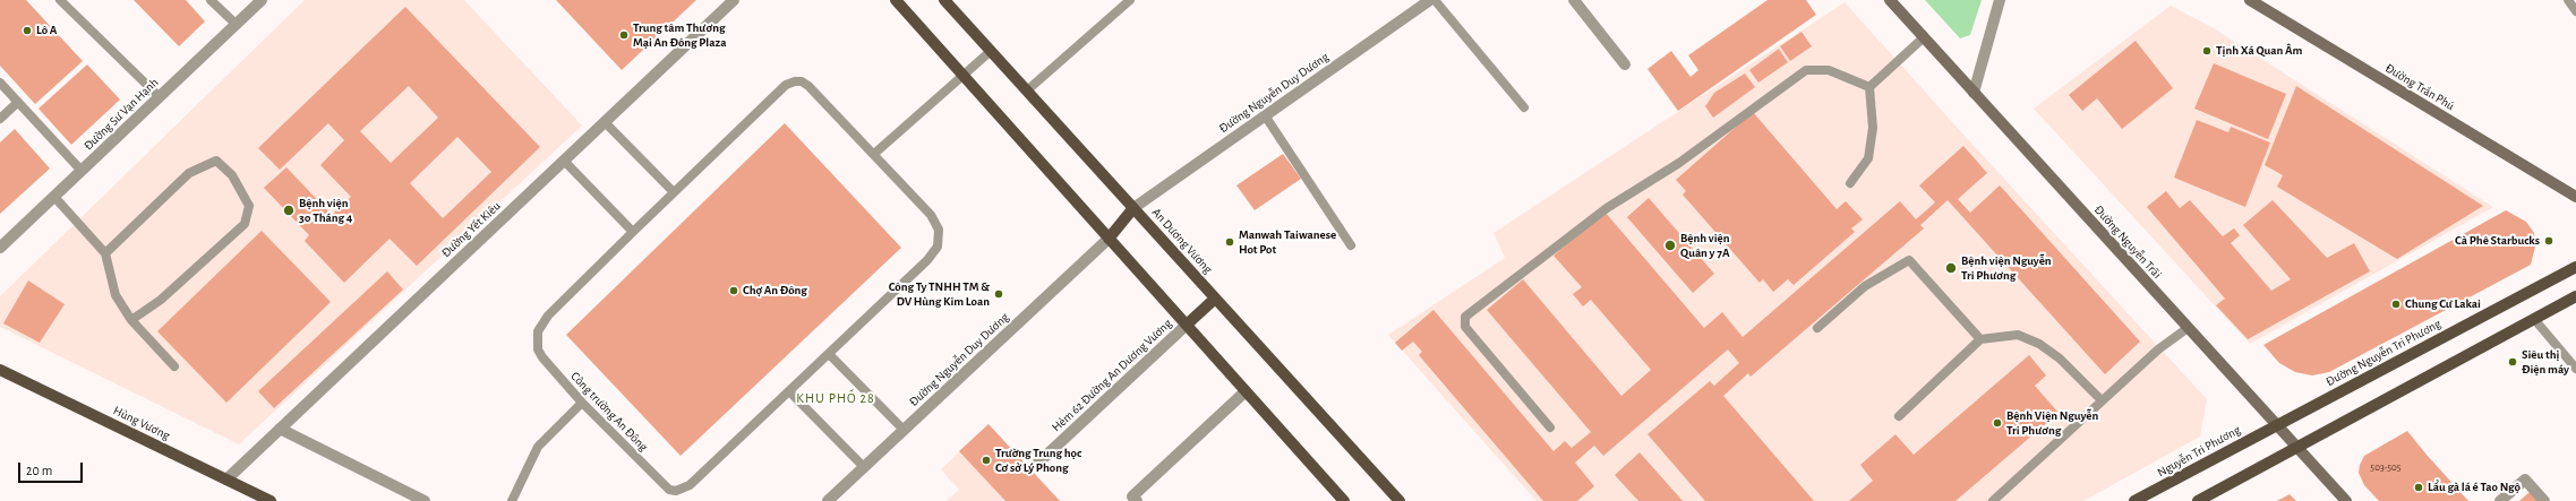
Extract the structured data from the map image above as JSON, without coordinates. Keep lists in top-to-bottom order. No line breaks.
{"streets":{"main road":["Đường Trần Phú","An Dương Vương","Đường Nguyễn Trãi","Đường Nguyễn Tri Phương","Hùng Vương","Nguyễn Tri Phương"],"street":["Đường Nguyễn Duy Dương","Đường Sư Vạn Hạnh","Đường Yết Kiêu","Hẻm 62 Đường An Dương Vương"],"lane":["Công trường An Đông"]},"crossings":[["Đường Nguyễn Duy Dương","An Dương Vương"],["Đường Yết Kiêu","Hùng Vương"],["Đường Nguyễn Trãi","Đường Nguyễn Tri Phương"],["Đường Nguyễn Trãi","Nguyễn Tri Phương"],["Đường Nguyễn Tri Phương","Nguyễn Tri Phương"]],"districts":["KHU PHỐ 28"],"places":["Lô A","Trung tâm Thương Mại An Đông Plaza","Tịnh Xá Quan Âm","Bệnh viện 30 Tháng 4","Cà Phê Starbucks","Manwah Taiwanese Hot Pot","Bệnh viện Quân y 7A","Bệnh viện Nguyễn Tri Phương","Chợ An Đông","Công Ty TNHH TM & DV Hùng Kim Loan","Chung Cư Lakai","Siêu thị Điện máy","Bệnh Viện Nguyễn Tri Phương","Trường Trung học Cơ sở Lý Phong","Lẩu gà lá é Tao Ngộ"],"house_numbers":["503-505"],"scale_bar":"20 m"}
